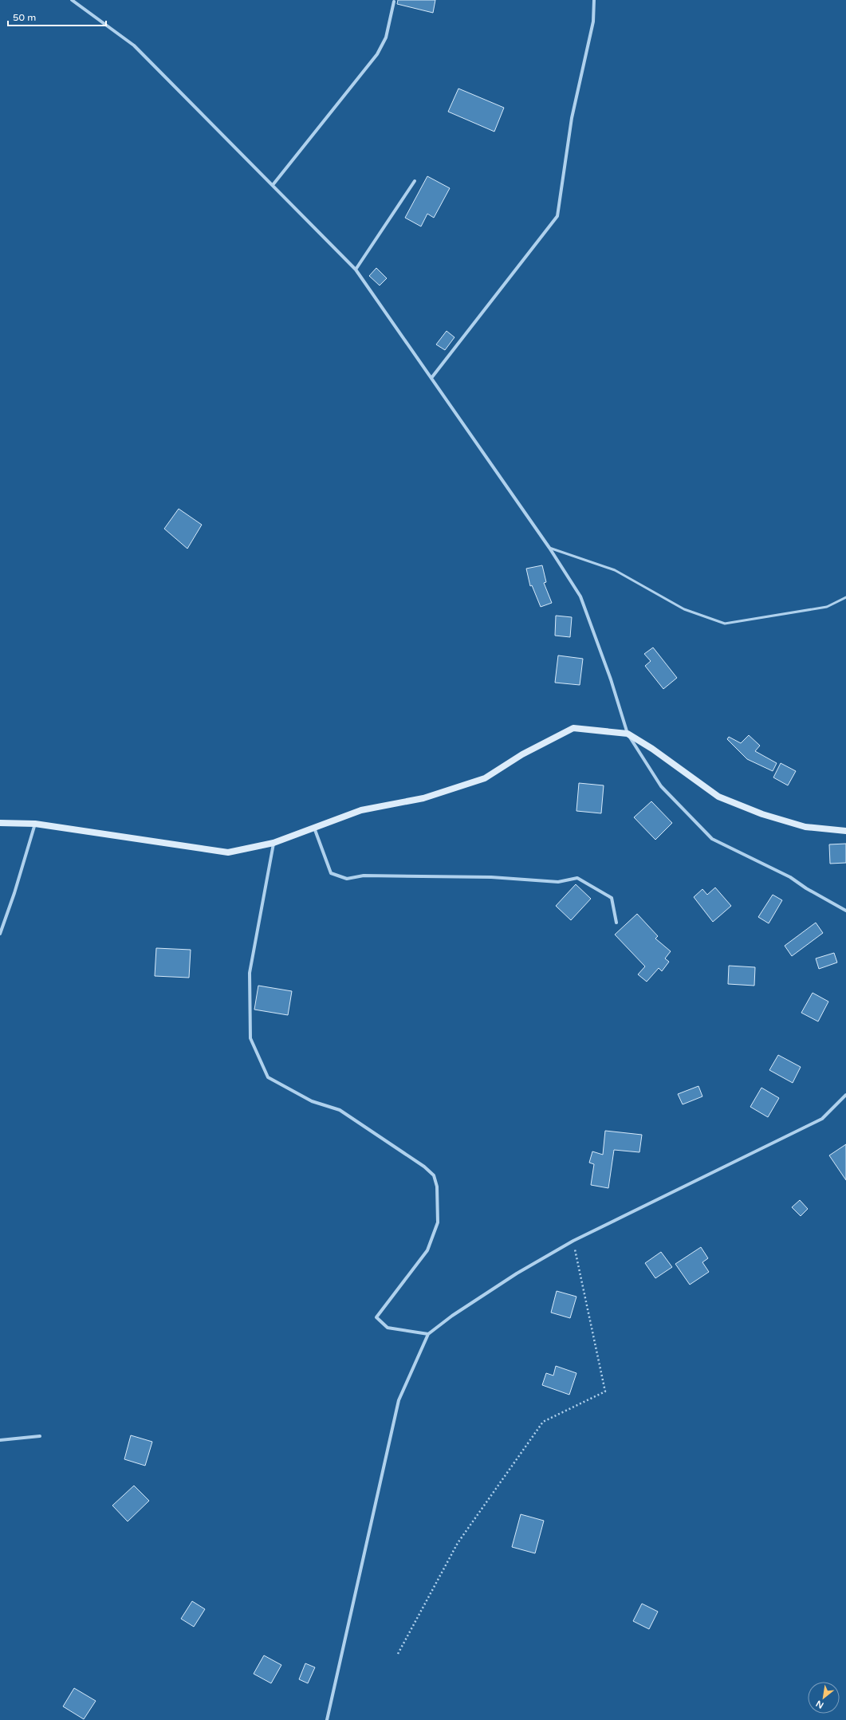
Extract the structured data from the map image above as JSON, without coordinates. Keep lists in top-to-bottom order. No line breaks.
{"scale_bar":"50 m","north":"bottom left"}
